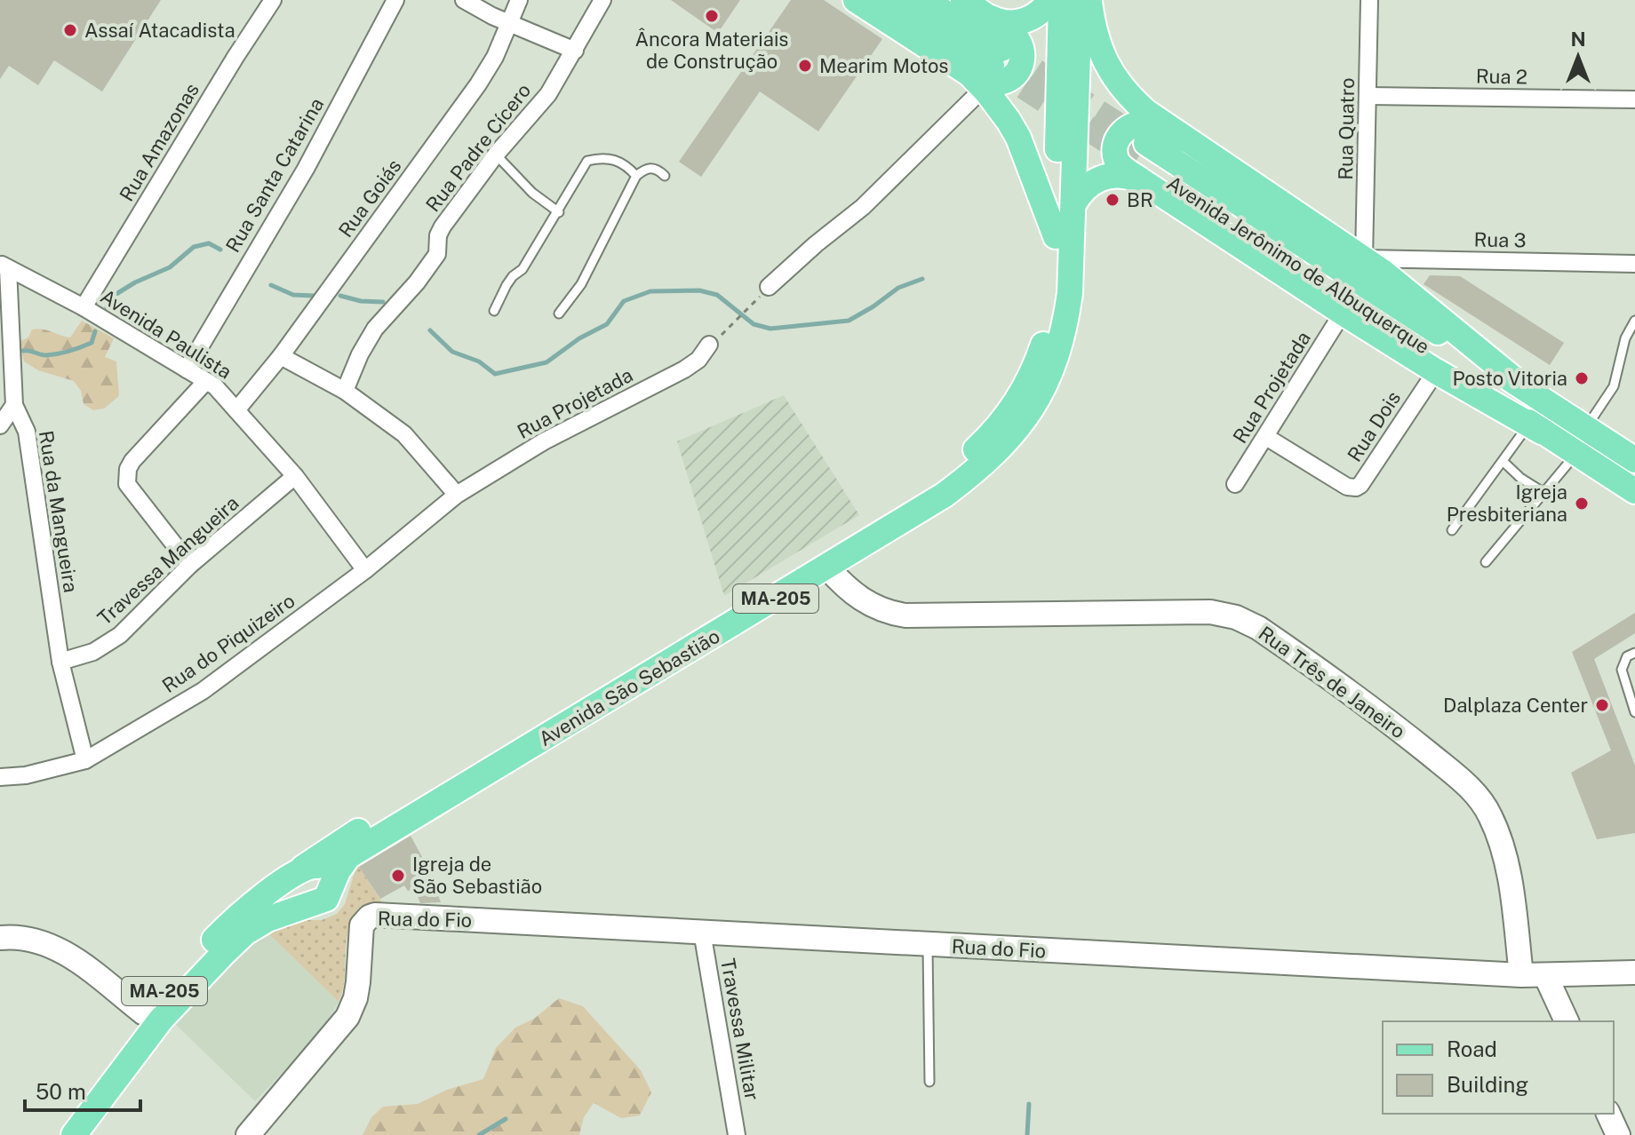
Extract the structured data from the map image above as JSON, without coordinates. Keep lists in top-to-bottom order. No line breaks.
{"streets":{"main road":["Avenida Jerônimo de Albuquerque","MA-205","Avenida São Sebastião"],"street":["Rua 2","Rua Quatro","Rua Amazonas","Rua Padre Cícero","Rua Santa Catarina","Rua Goiás","Rua 3","Avenida Paulista","Rua Projetada","Rua Dois","Rua da Mangueira","Travessa Mangueira","Rua do Piquizeiro","Rua Três de Janeiro","Rua do Fio","Travessa Militar"]},"crossings":[["Rua 2","Rua Quatro"],["Rua Quatro","Rua 3"],["Rua Amazonas","Avenida Paulista"],["Rua Santa Catarina","Avenida Paulista"],["Rua Goiás","Avenida Paulista"],["Avenida Paulista","Rua da Mangueira"],["Avenida Paulista","Travessa Mangueira"],["Avenida Paulista","Rua do Piquizeiro"],["Rua Projetada","Rua Dois"],["Rua Projetada","Rua do Piquizeiro"],["Rua da Mangueira","Travessa Mangueira"],["Rua da Mangueira","Rua do Piquizeiro"],["MA-205","Avenida São Sebastião"],["Rua Três de Janeiro","Avenida São Sebastião"],["Rua Três de Janeiro","Rua do Fio"],["Rua do Fio","Travessa Militar"]],"places":["Âncora Materiais de Construção","Assaí Atacadista","Mearim Motos","BR","Posto Vitoria","Igreja Presbiteriana","Dalplaza Center","Igreja de São Sebastião"],"legend":["Road","Building"],"scale_bar":"50 m","north":"top"}
